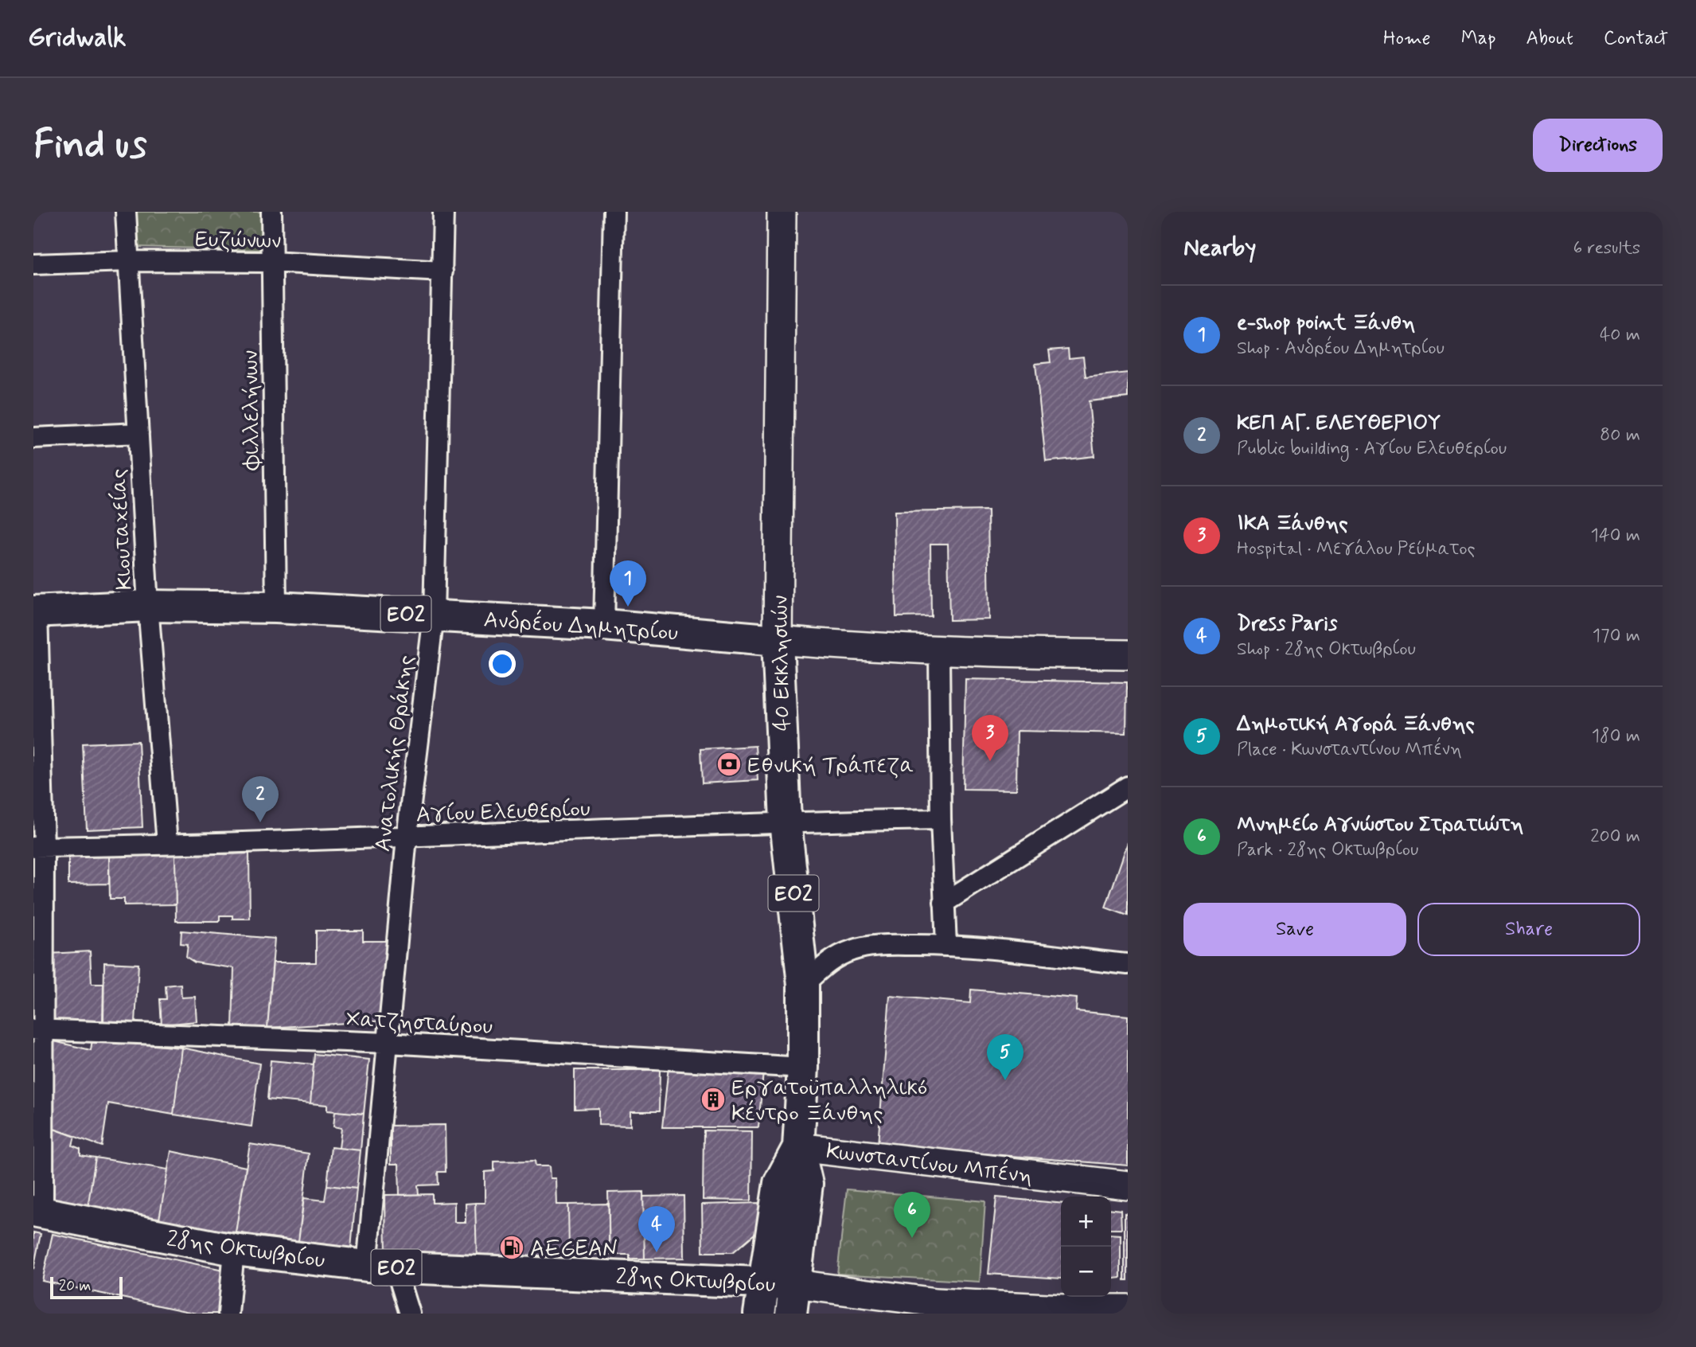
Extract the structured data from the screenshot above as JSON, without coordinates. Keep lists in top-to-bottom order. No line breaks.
{"streets":{"main road":["ΕΟ2","Ανδρέου Δημητρίου","40 Εκκλησιών","28ης Οκτωβρίου"],"street":["Ευζώνων","Φιλλελήνων","Κιουταχείας","Ανατολικής Θράκης","Αγίου Ελευθερίου","Χατζησταύρου","Κωνσταντίνου Μπένη"]},"crossings":[["Ευζώνων","Φιλλελήνων"],["Ευζώνων","Κιουταχείας"],["Ευζώνων","Ανατολικής Θράκης"],["Φιλλελήνων","Ανδρέου Δημητρίου"],["Κιουταχείας","Ανδρέου Δημητρίου"],["Κιουταχείας","Αγίου Ελευθερίου"],["Ανδρέου Δημητρίου","40 Εκκλησιών"],["Ανδρέου Δημητρίου","Ανατολικής Θράκης"],["40 Εκκλησιών","Αγίου Ελευθερίου"],["40 Εκκλησιών","Χατζησταύρου"],["40 Εκκλησιών","Κωνσταντίνου Μπένη"],["40 Εκκλησιών","28ης Οκτωβρίου"],["Ανατολικής Θράκης","Αγίου Ελευθερίου"],["Ανατολικής Θράκης","Χατζησταύρου"],["Ανατολικής Θράκης","28ης Οκτωβρίου"]],"places":{"bank":["Εθνική Τράπεζα"],"building":["Εργατοϋπαλληλικό Κέντρο Ξάνθης"],"fuel station":["AEGEAN"]},"scale_bar":"20 m","page":{"header":"Gridwalk","nav":["Home","Map","About","Contact"],"buttons":["Directions",["Save","Share"]],"title":"Find us","heading":["Nearby","6 results"],"list":[{"mark":"1","name":"e-shop point Ξάνθη","note":"Shop · Ανδρέου Δημητρίου","value":"40 m"},{"mark":"2","name":"ΚΕΠ ΑΓ. ΕΛΕΥΘΕΡΙΟΥ","note":"Public building · Αγίου Ελευθερίου","value":"80 m"},{"mark":"3","name":"ΙΚΑ Ξάνθης","note":"Hospital · Μεγάλου Ρεύματος","value":"140 m"},{"mark":"4","name":"Dress Paris","note":"Shop · 28ης Οκτωβρίου","value":"170 m"},{"mark":"5","name":"Δημοτική Αγορά Ξάνθης","note":"Place · Κωνσταντίνου Μπένη","value":"180 m"},{"mark":"6","name":"Μνημείο Αγνώστου Στρατιώτη","note":"Park · 28ης Οκτωβρίου","value":"200 m"}],"pins":["1","3","2","5","6","4"],"map_buttons":["+","−"],"scale":"20 m"}}
